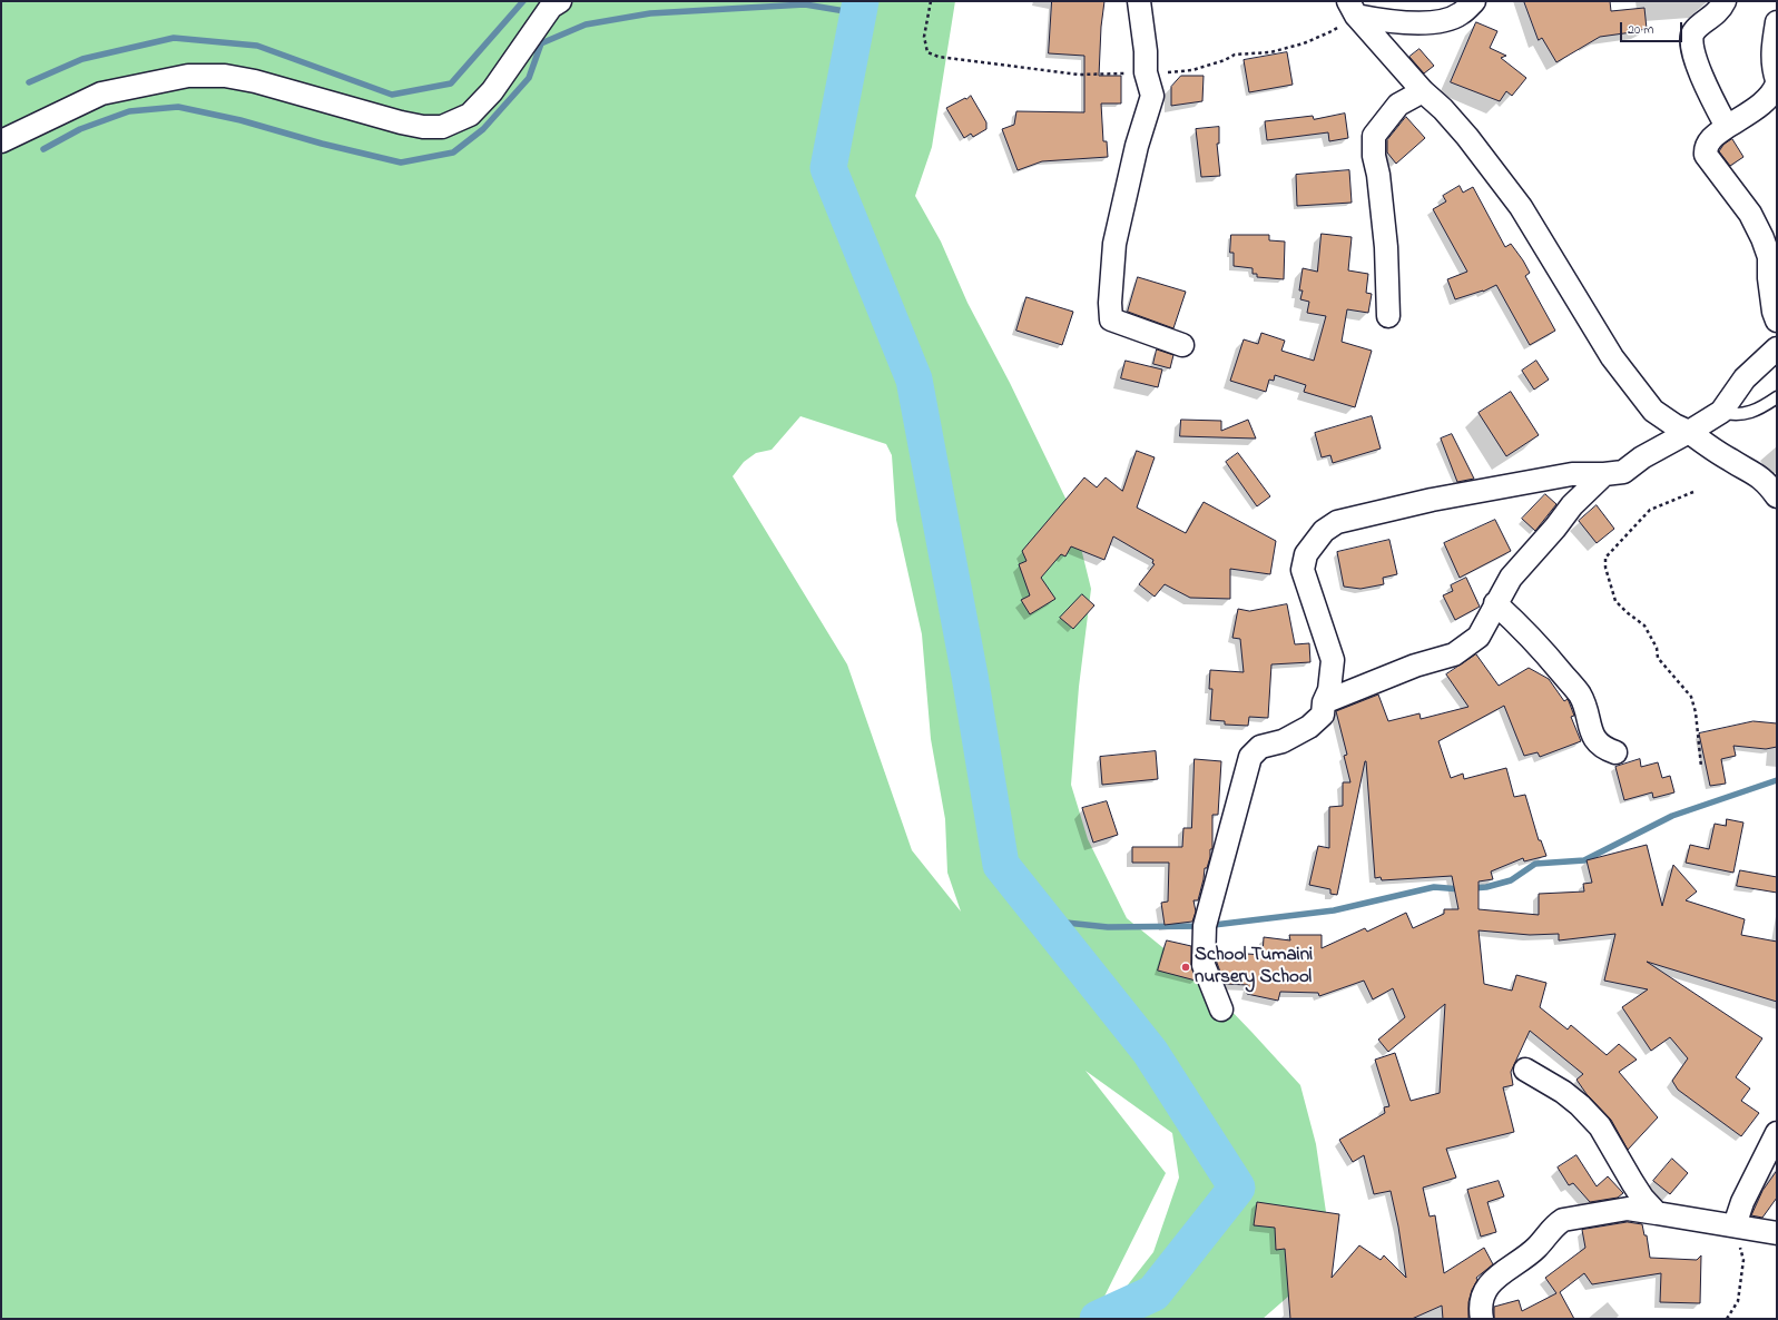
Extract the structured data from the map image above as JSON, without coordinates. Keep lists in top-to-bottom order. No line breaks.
{"places":["School Tumaini nursery School"],"scale_bar":"20 m"}
